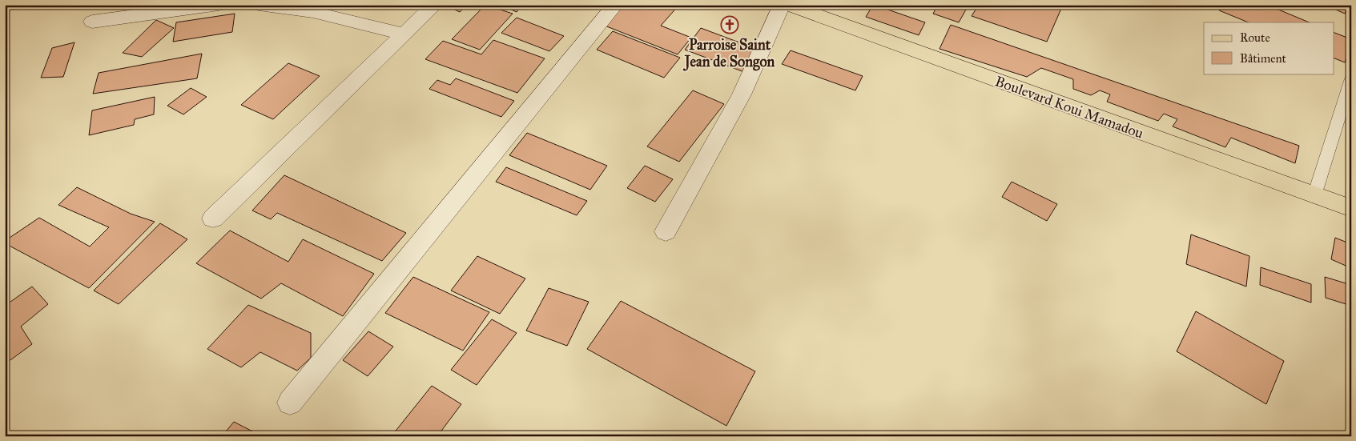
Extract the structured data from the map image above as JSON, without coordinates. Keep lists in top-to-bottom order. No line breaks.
{"streets":{"main road":["Boulevard Koui Mamadou"]},"places":{"church":["Parroise Saint Jean de Songon"]},"legend":["Route","Bâtiment"]}
